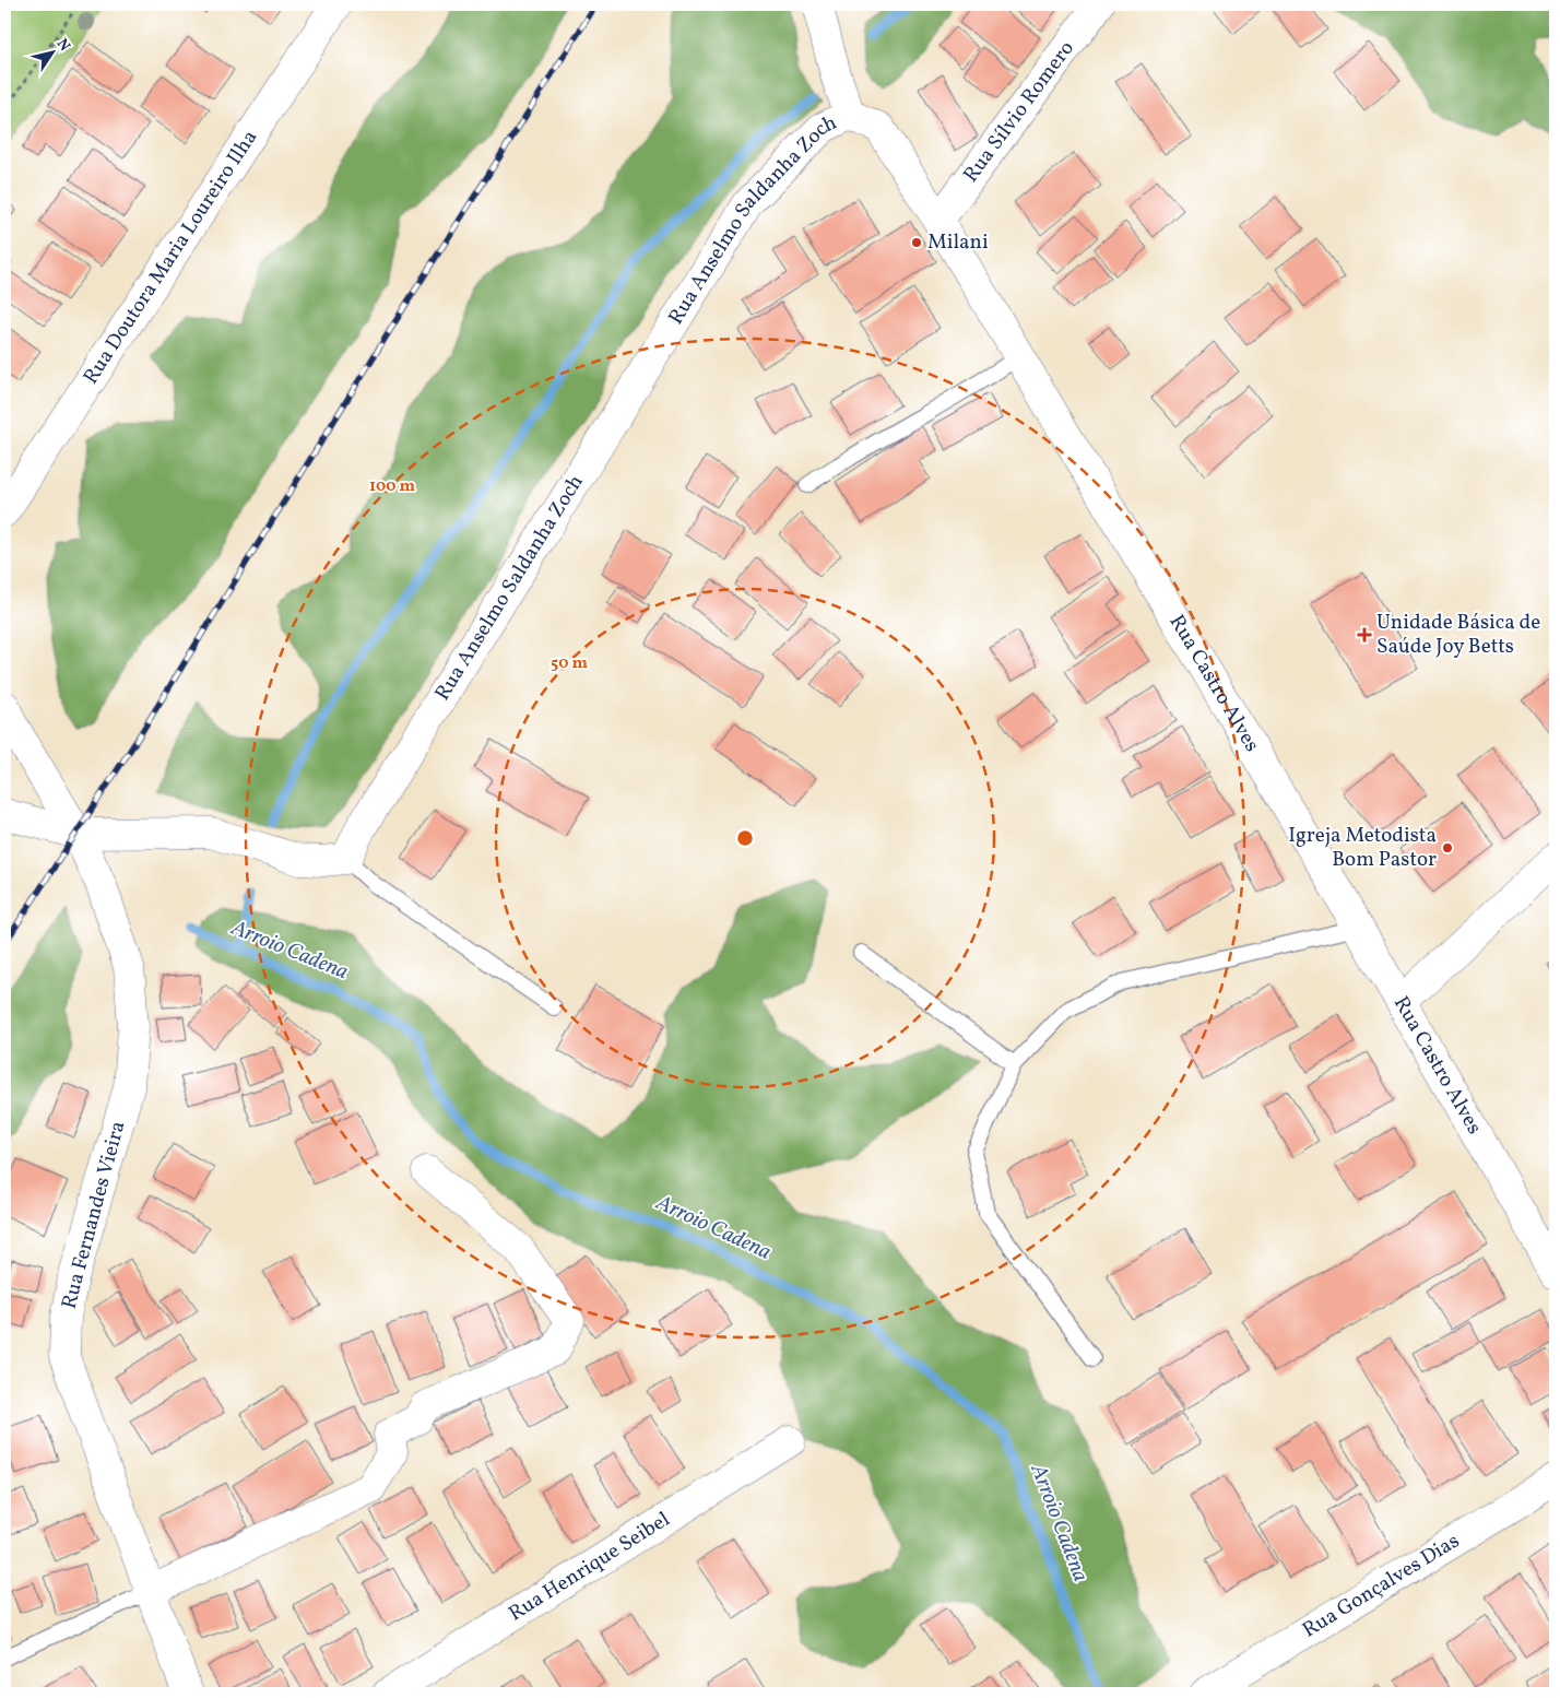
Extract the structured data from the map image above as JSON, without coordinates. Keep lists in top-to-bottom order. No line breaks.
{"streets":{"street":["Rua Sílvio Romero","Rua Anselmo Saldanha Zoch","Rua Doutora Maria Loureiro Ilha","Rua Castro Alves","Rua Fernandes Vieira","Rua Henrique Seibel","Rua Gonçalves Dias"]},"crossings":[["Rua Sílvio Romero","Rua Castro Alves"],["Rua Anselmo Saldanha Zoch","Rua Castro Alves"]],"water":["Arroio Cadena"],"places":{"other":["Milani","Igreja Metodista Bom Pastor"],"health":["Unidade Básica de Saúde Joy Betts"]},"north":"top right","rings":["100 m","50 m"]}
